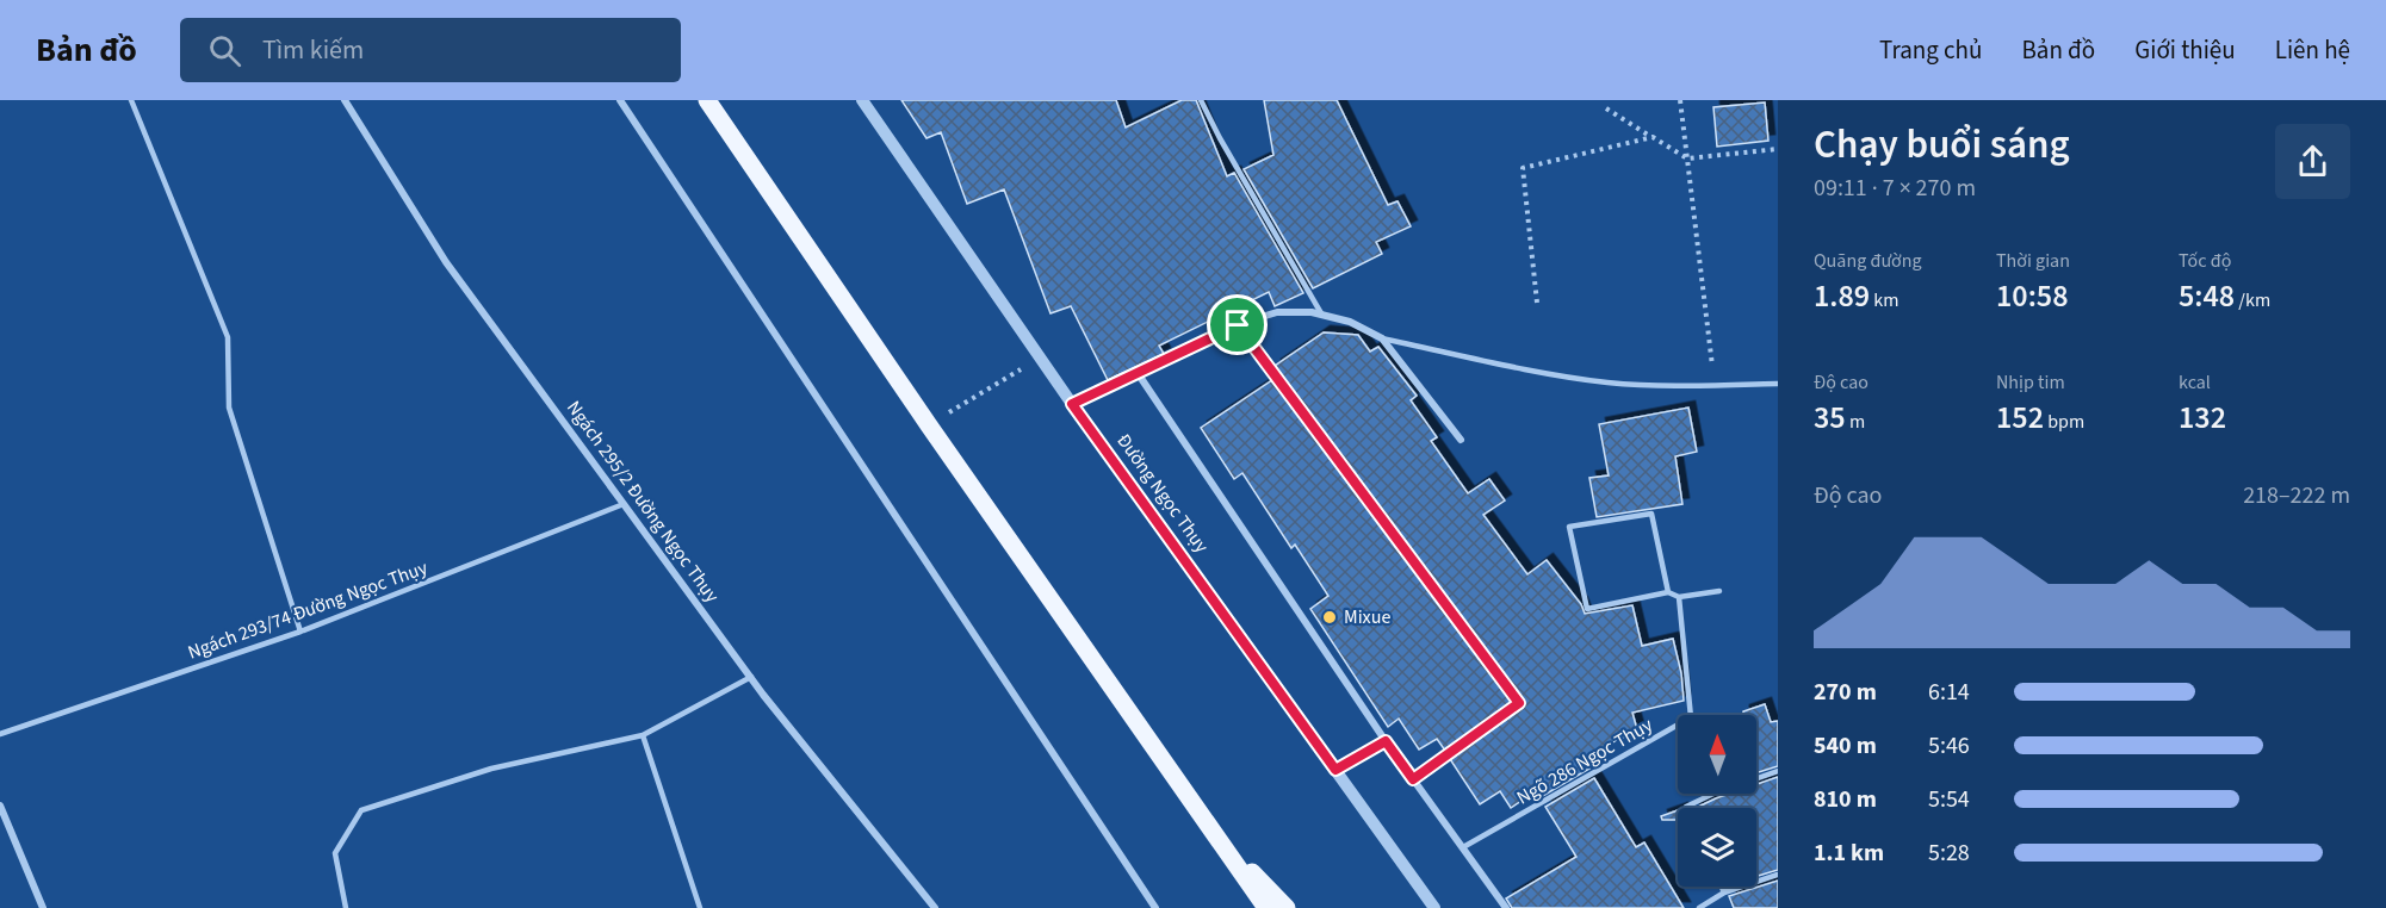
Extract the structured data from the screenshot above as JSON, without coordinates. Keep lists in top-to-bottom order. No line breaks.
{"streets":{"street":["Đường Ngọc Thụy","Ngách 295/2 Đường Ngọc Thụy"],"lane":["Ngách 293/74 Đường Ngọc Thụy","Ngõ 286 Ngọc Thụy"]},"crossings":[["Ngách 295/2 Đường Ngọc Thụy","Ngách 293/74 Đường Ngọc Thụy"]],"places":["Mixue"],"north":"top","page":{"header":"Bản đồ","search":"Tìm kiếm","nav":["Trang chủ","Bản đồ","Giới thiệu","Liên hệ"],"heading":["Chạy buổi sáng","09:11 · 7 × 270 m"],"stats":[["Quãng đường","1.89 km"],["Thời gian","10:58"],["Tốc độ","5:48 /km"],["Độ cao","35 m"],["Nhịp tim","152 bpm"],["kcal","132"]],"chart":["Độ cao","218–222 m"],"list":[{"name":"270 m","note":"6:14"},{"name":"540 m","note":"5:46"},{"name":"810 m","note":"5:54"},{"name":"1.1 km","note":"5:28"}]}}
